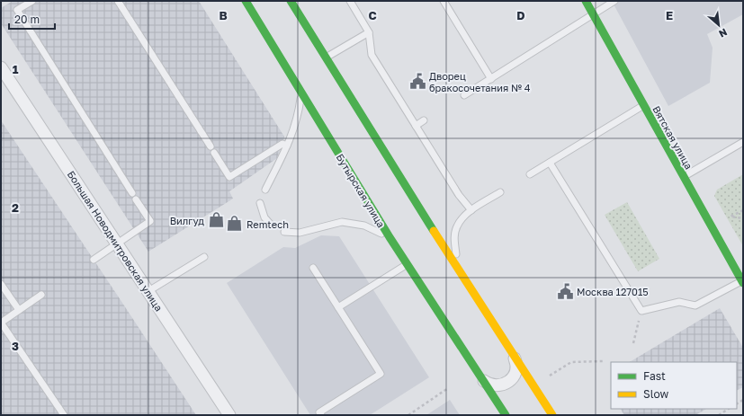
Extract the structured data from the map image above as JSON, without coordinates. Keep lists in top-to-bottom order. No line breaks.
{"streets":{"main road":["Вятская улица","Бутырская улица"],"street":["Большая Новодмитровская улица"]},"places":{"public building":["Дворец бракосочетания № 4","Москва 127015"],"shop":["Вилгуд","Remtech"]},"legend":["Fast","Slow"],"scale_bar":"20 m","north":"bottom right","grid":{"columns":["B","C","D","E"],"rows":["1","2","3"]}}
